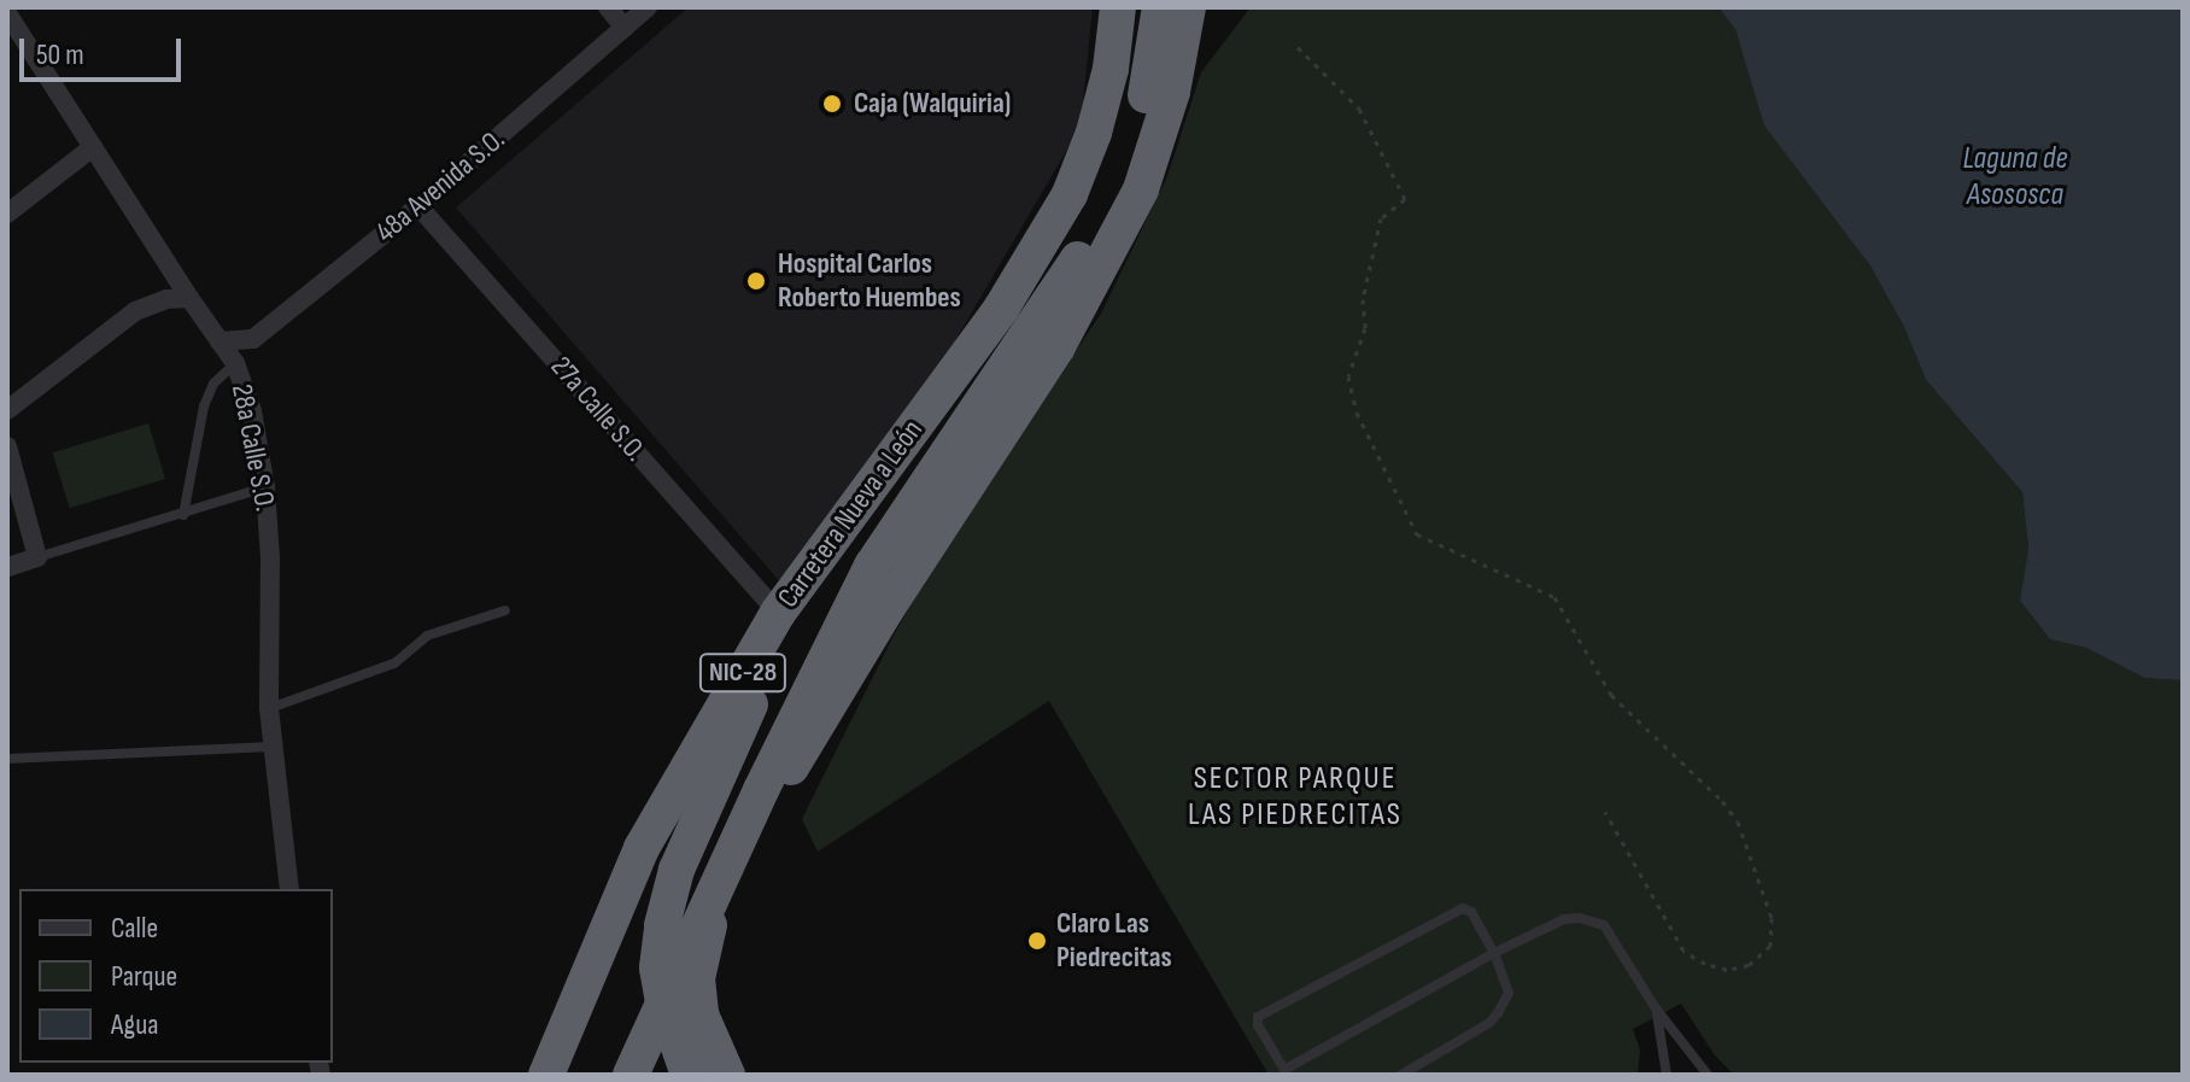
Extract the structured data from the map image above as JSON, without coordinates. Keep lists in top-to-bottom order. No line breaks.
{"streets":{"highway":["Carretera Nueva a León","NIC-28"],"street":["48a Avenida S.O.","27a Calle S.O.","28a Calle S.O."]},"crossings":[["48a Avenida S.O.","27a Calle S.O."],["48a Avenida S.O.","28a Calle S.O."],["27a Calle S.O.","Carretera Nueva a León"]],"districts":["SECTOR PARQUE LAS PIEDRECITAS"],"water":["Laguna de Asososca"],"places":["Caja (Walquiria)","Hospital Carlos Roberto Huembes","Claro Las Piedrecitas"],"legend":["Calle","Parque","Agua"],"scale_bar":"50 m"}
